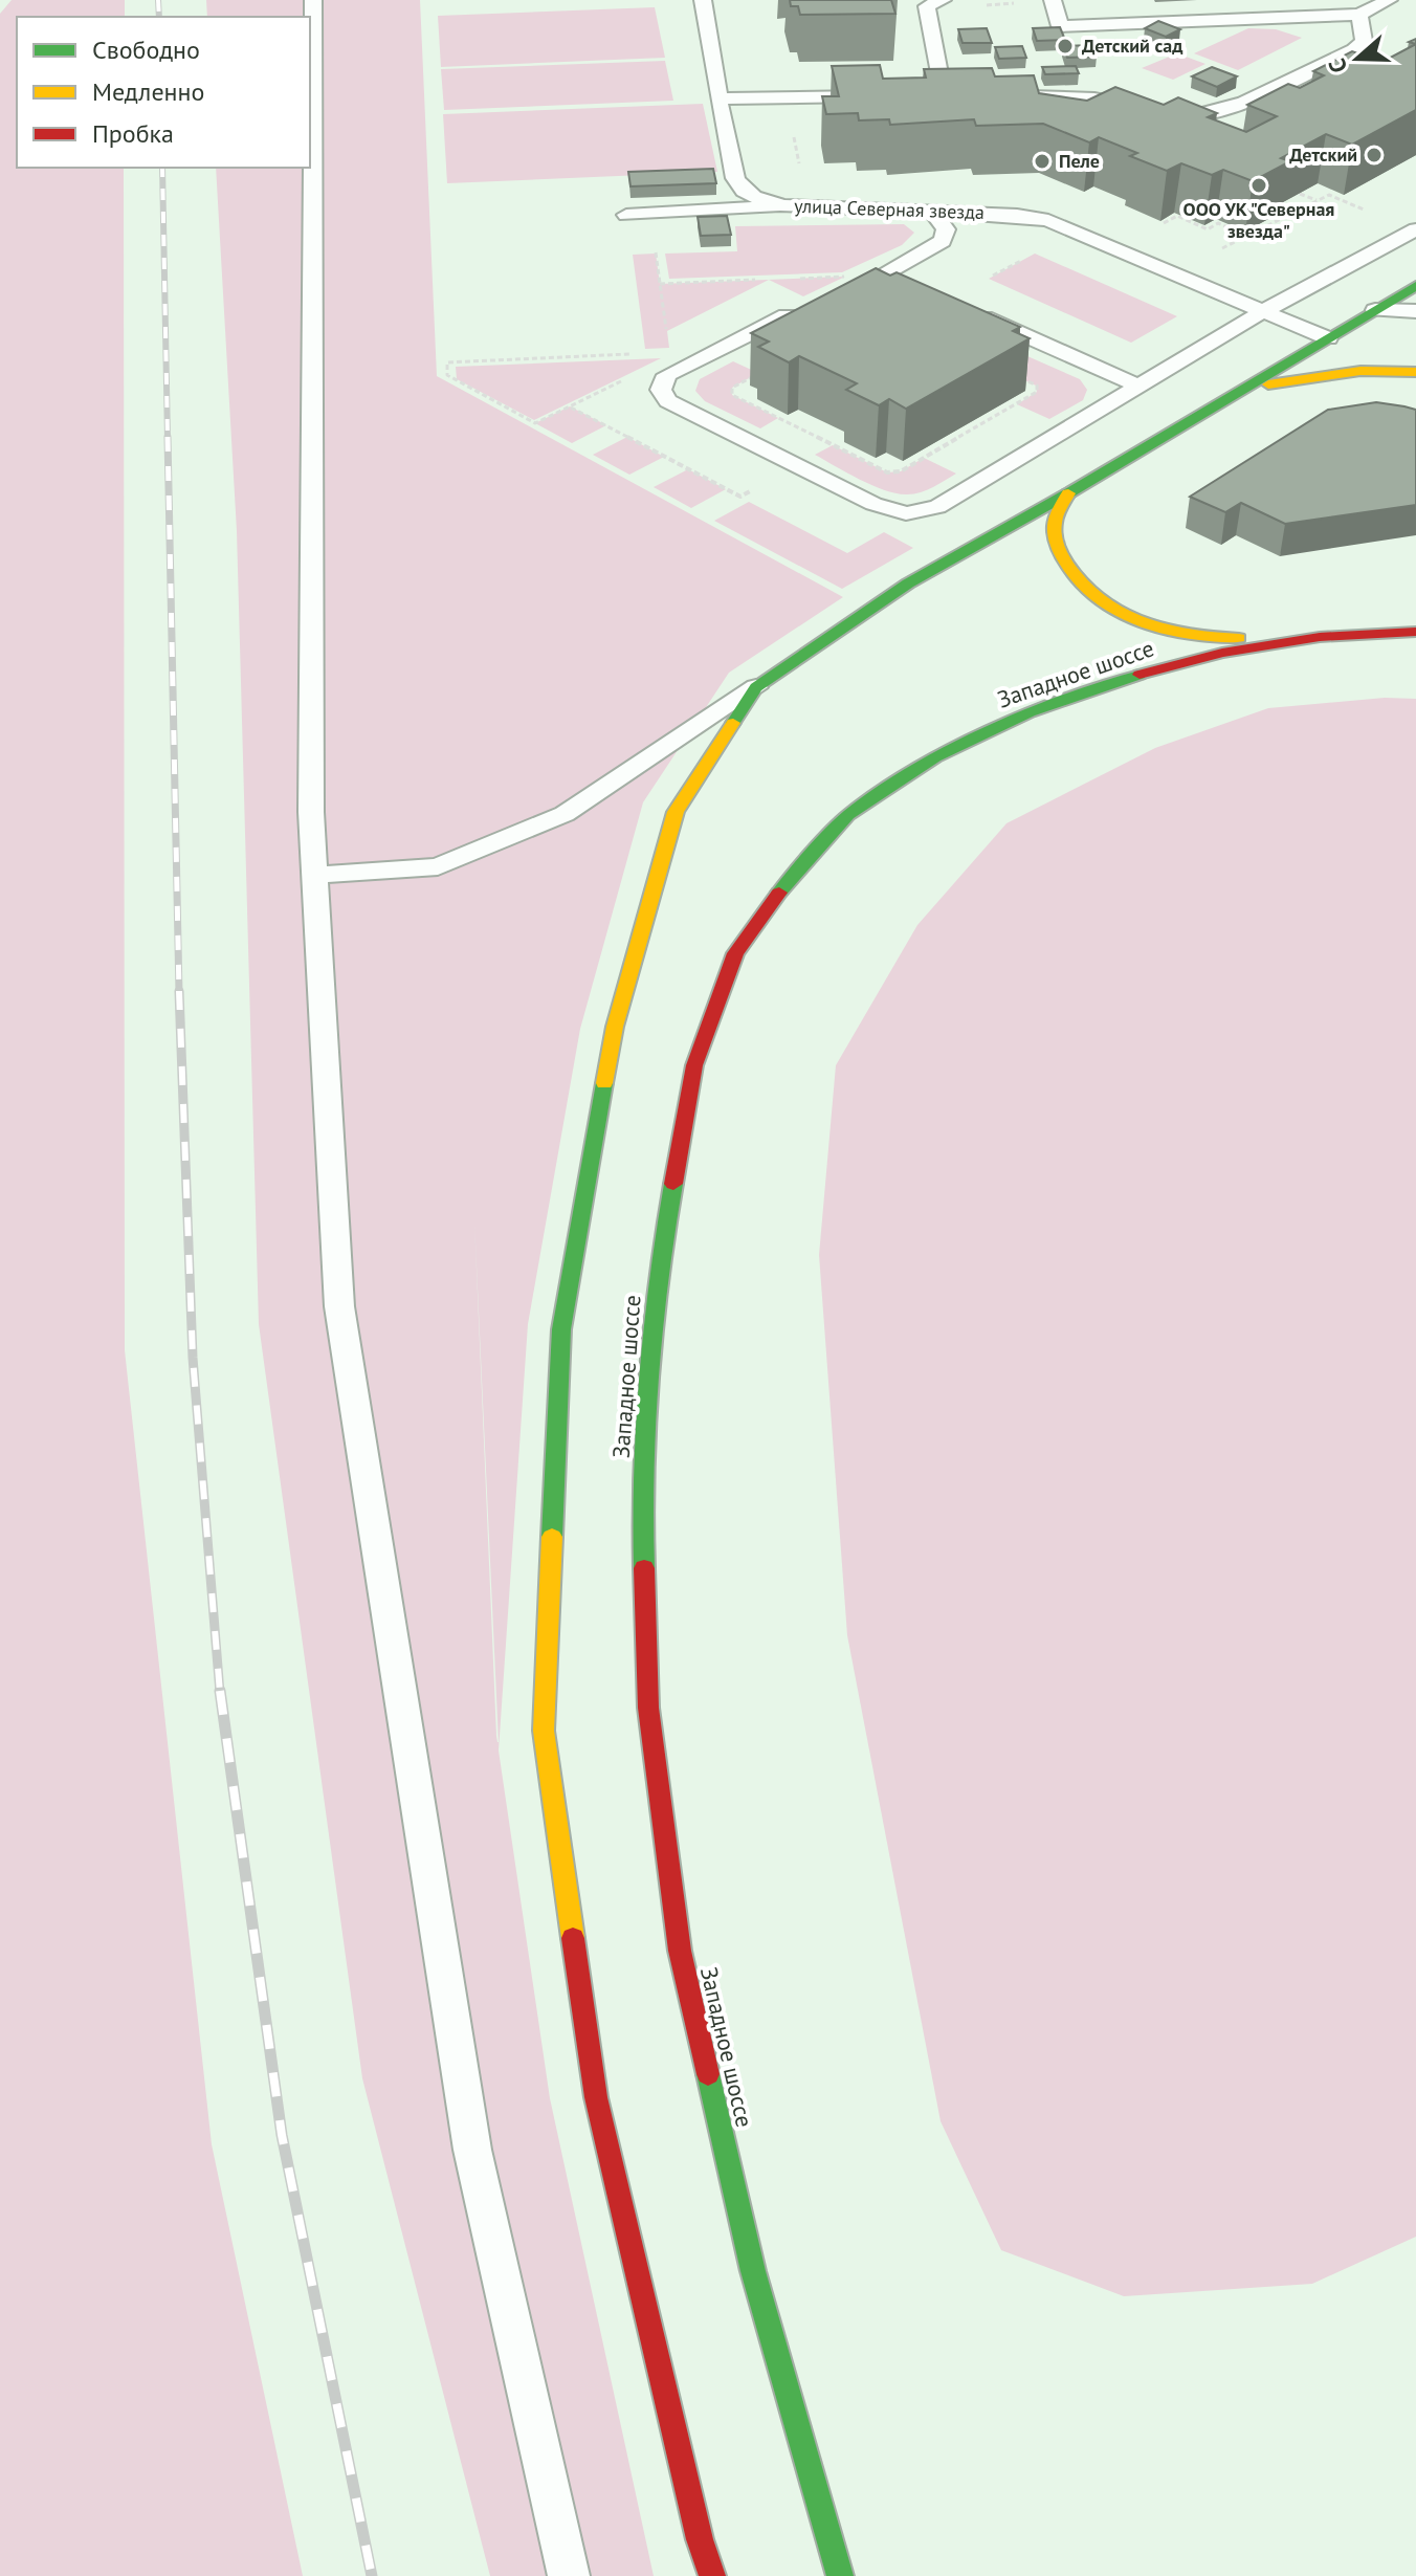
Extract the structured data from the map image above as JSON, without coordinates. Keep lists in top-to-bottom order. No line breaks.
{"streets":{"highway":["Западное шоссе"],"lane":["улица Северная звезда"]},"places":["Детский сад","Детский","Пеле","ООО УК \"Северная звезда\""],"legend":["Свободно","Медленно","Пробка"],"north":"left"}
